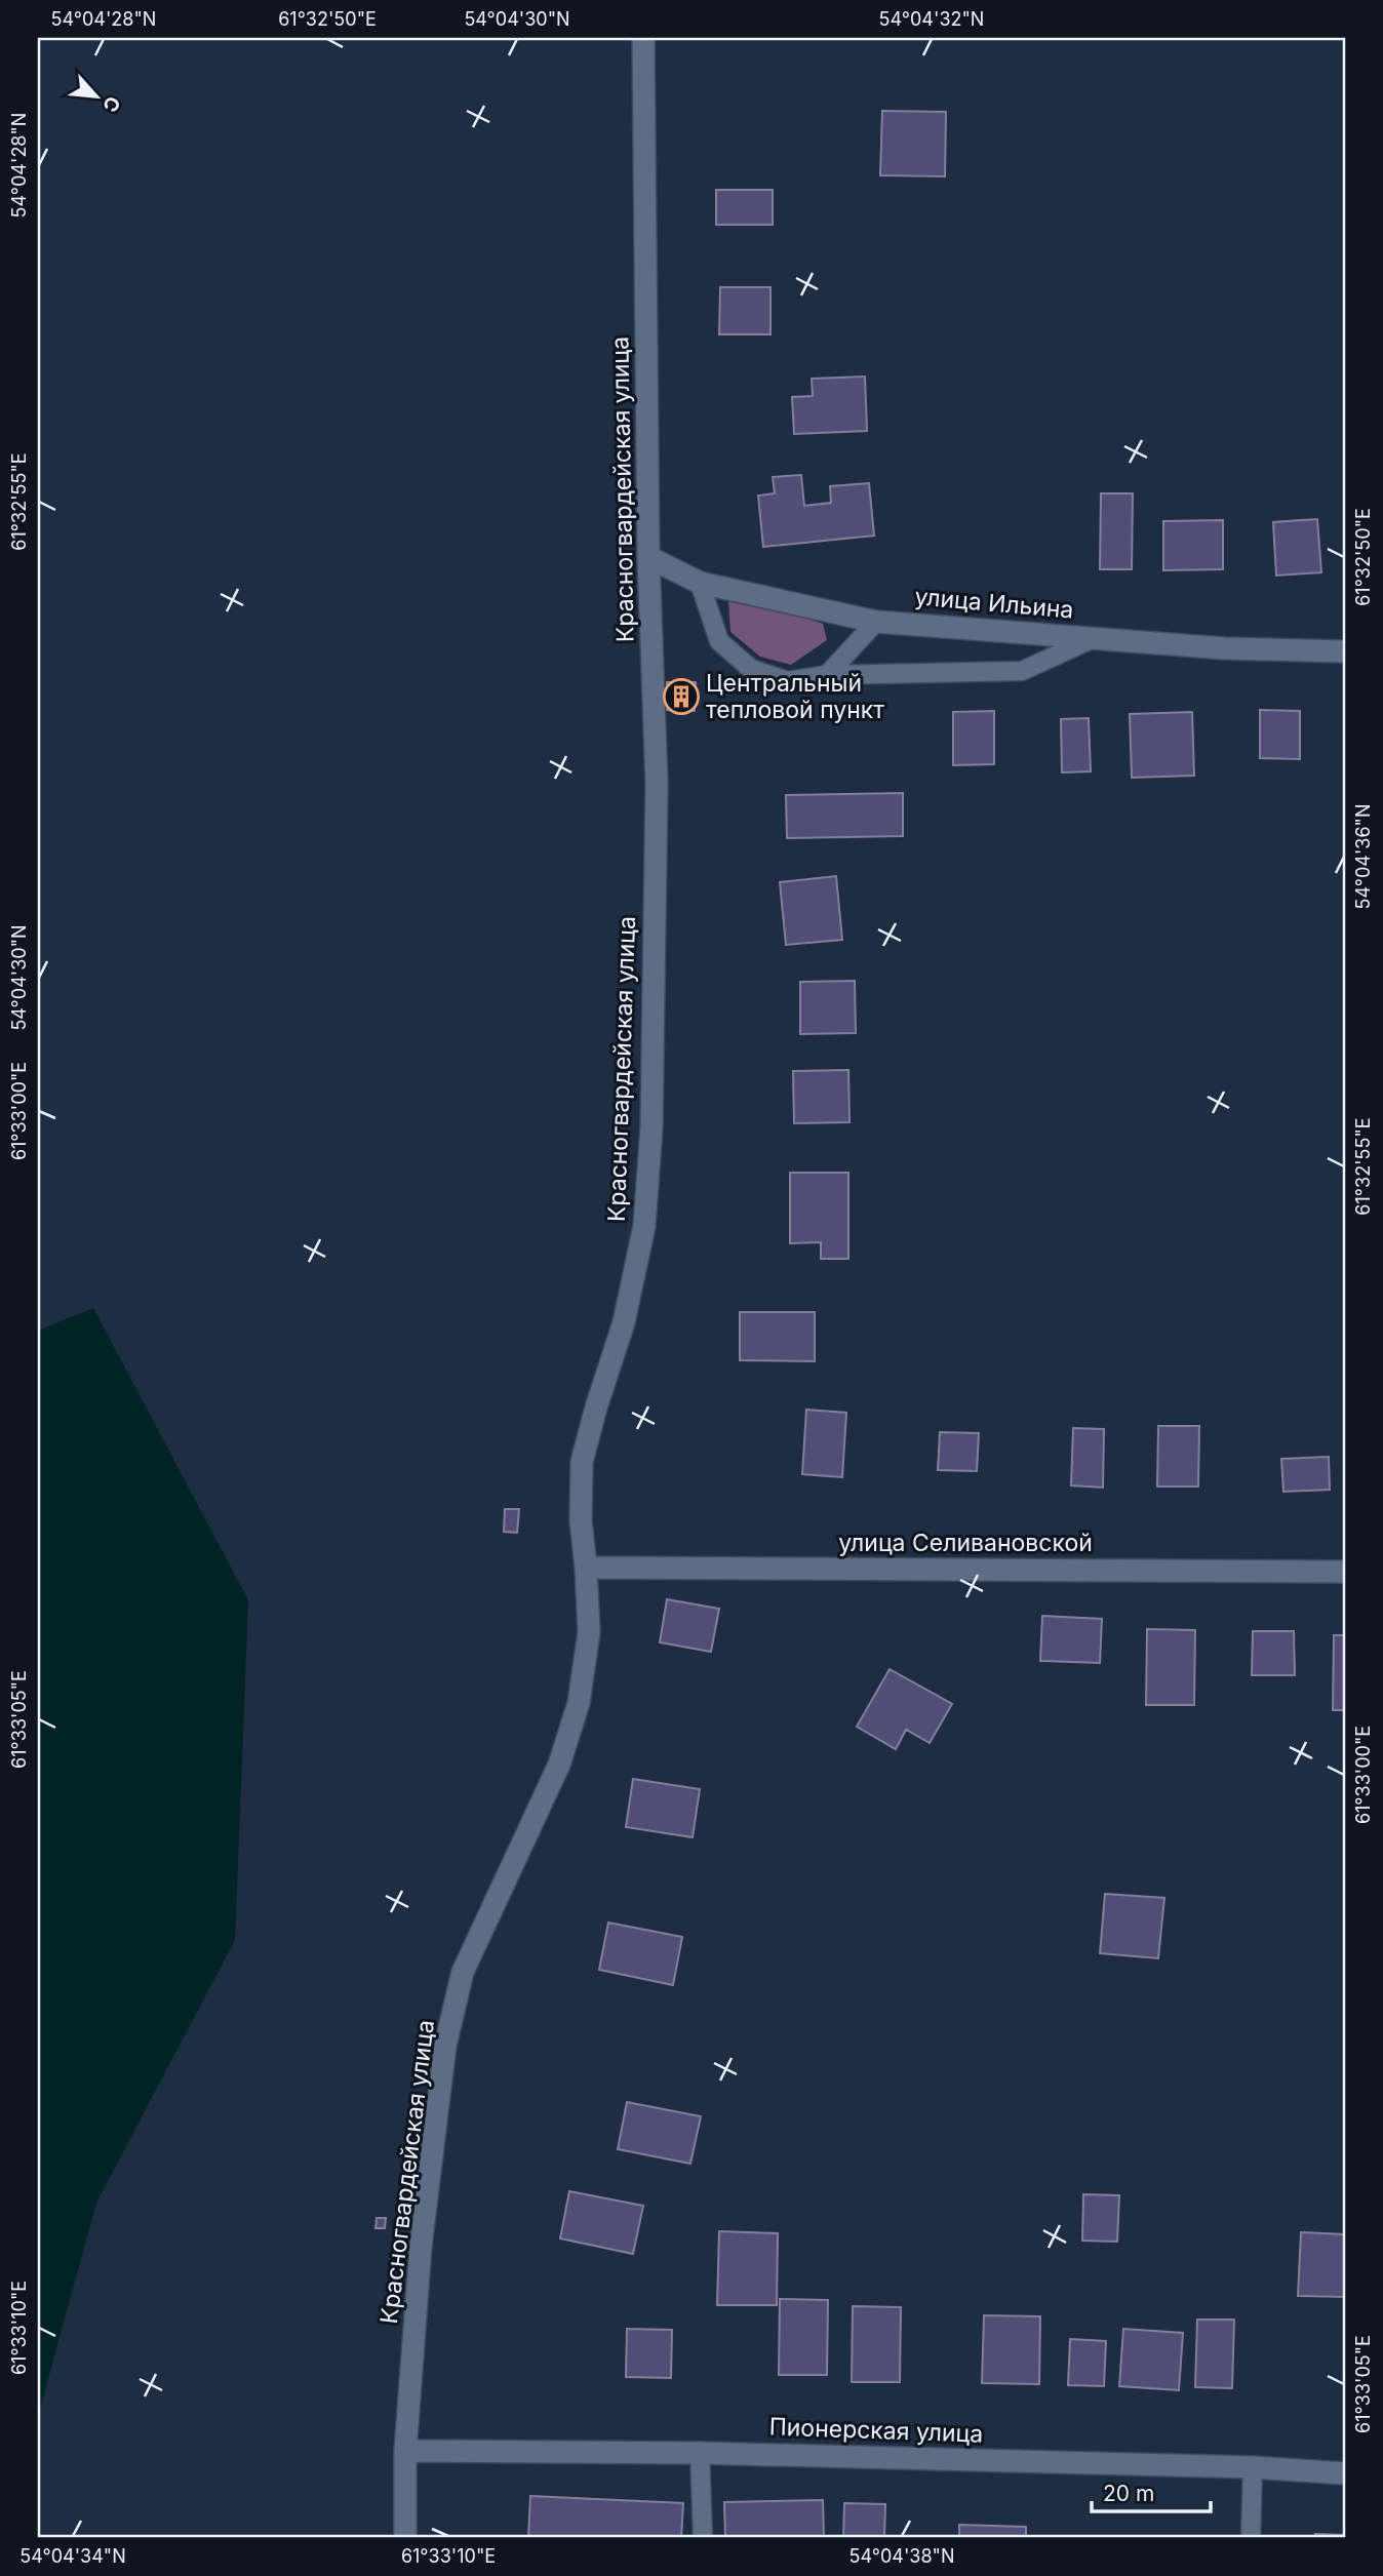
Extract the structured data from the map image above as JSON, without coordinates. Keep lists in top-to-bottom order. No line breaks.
{"streets":{"street":["Красногвардейская улица","улица Ильина","улица Селивановской","Пионерская улица"]},"crossings":[["Красногвардейская улица","улица Ильина"],["Красногвардейская улица","улица Селивановской"],["Красногвардейская улица","Пионерская улица"]],"places":{"building":["Центральный тепловой пункт"]},"scale_bar":"20 m","north":"bottom right","coordinates":["54°04'28\"N","61°32'50\"E","54°04'30\"N","54°04'32\"N","61°32'55\"E","54°04'36\"N","61°33'00\"E","61°33'05\"E","61°33'10\"E","54°04'34\"N","54°04'38\"N"]}
